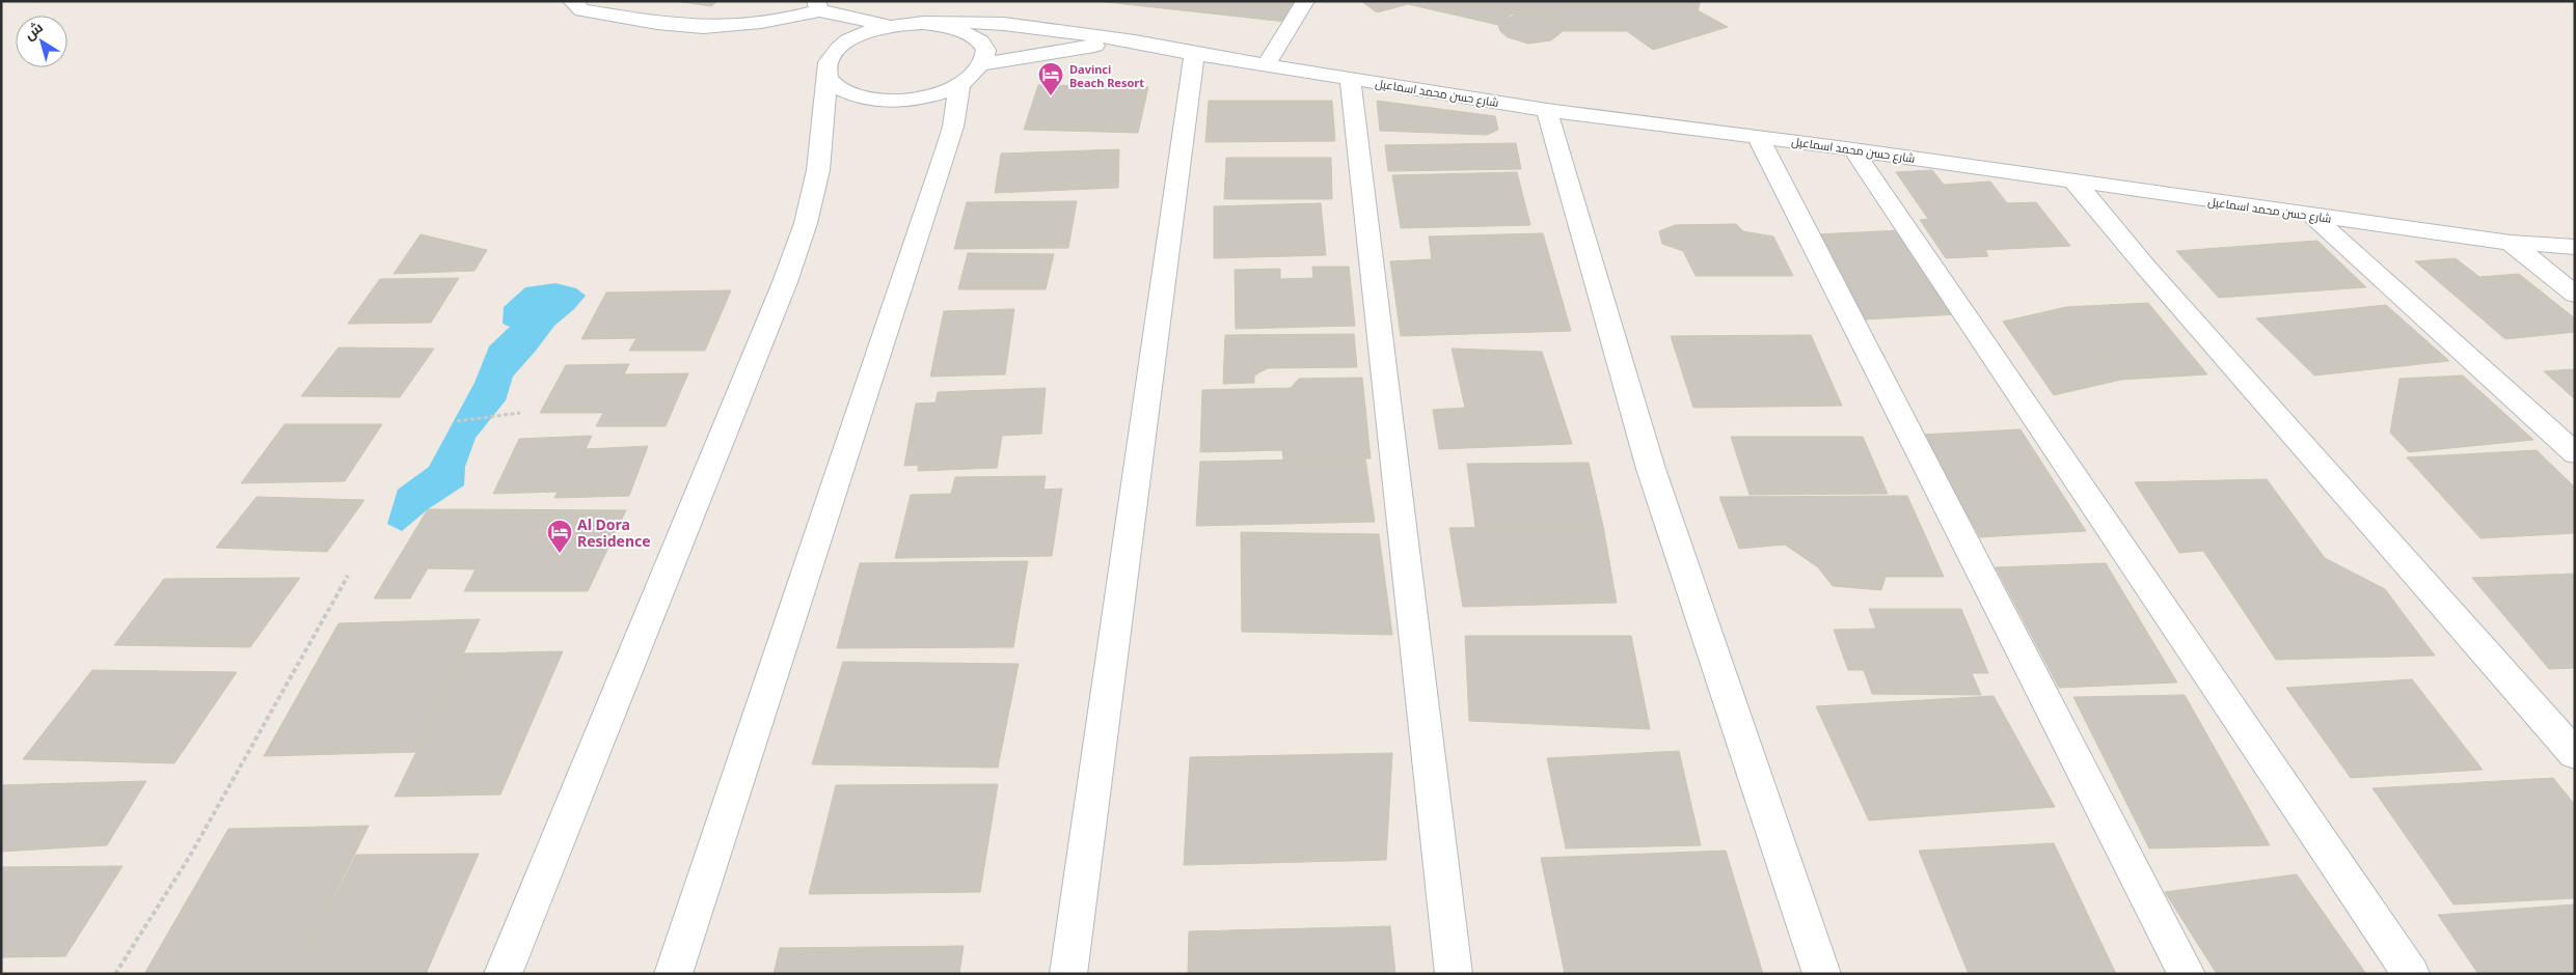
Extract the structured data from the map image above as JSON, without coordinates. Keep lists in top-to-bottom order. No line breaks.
{"streets":{"street":["شارع حسن محمد اسماعيل"]},"places":{"hotel":["Davinci Beach Resort","Al Dora Residence"]},"north":"top left"}
